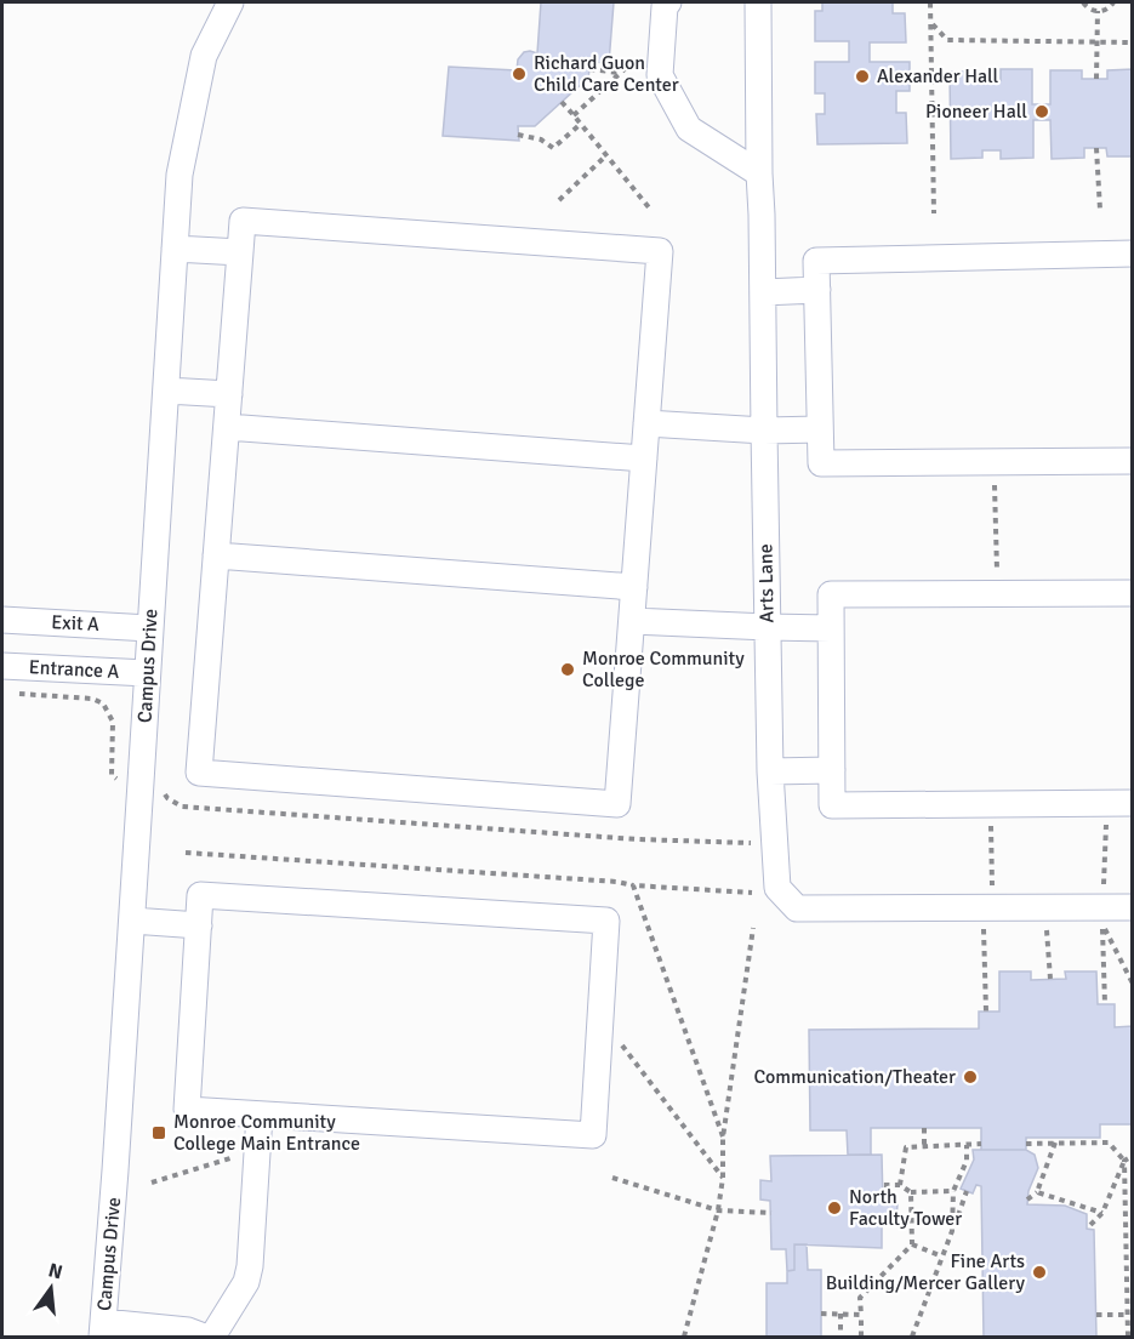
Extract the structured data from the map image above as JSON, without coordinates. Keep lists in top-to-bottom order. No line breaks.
{"streets":{"street":["Arts Lane","Exit A","Campus Drive","Entrance A"]},"crossings":[["Exit A","Campus Drive"],["Campus Drive","Entrance A"]],"places":{"other":["Richard Guon Child Care Center","Alexander Hall","Pioneer Hall","Monroe Community College","Communication/Theater","North Faculty Tower","Fine Arts Building/Mercer Gallery"],"transit":["Monroe Community College Main Entrance"]},"north":"top"}
